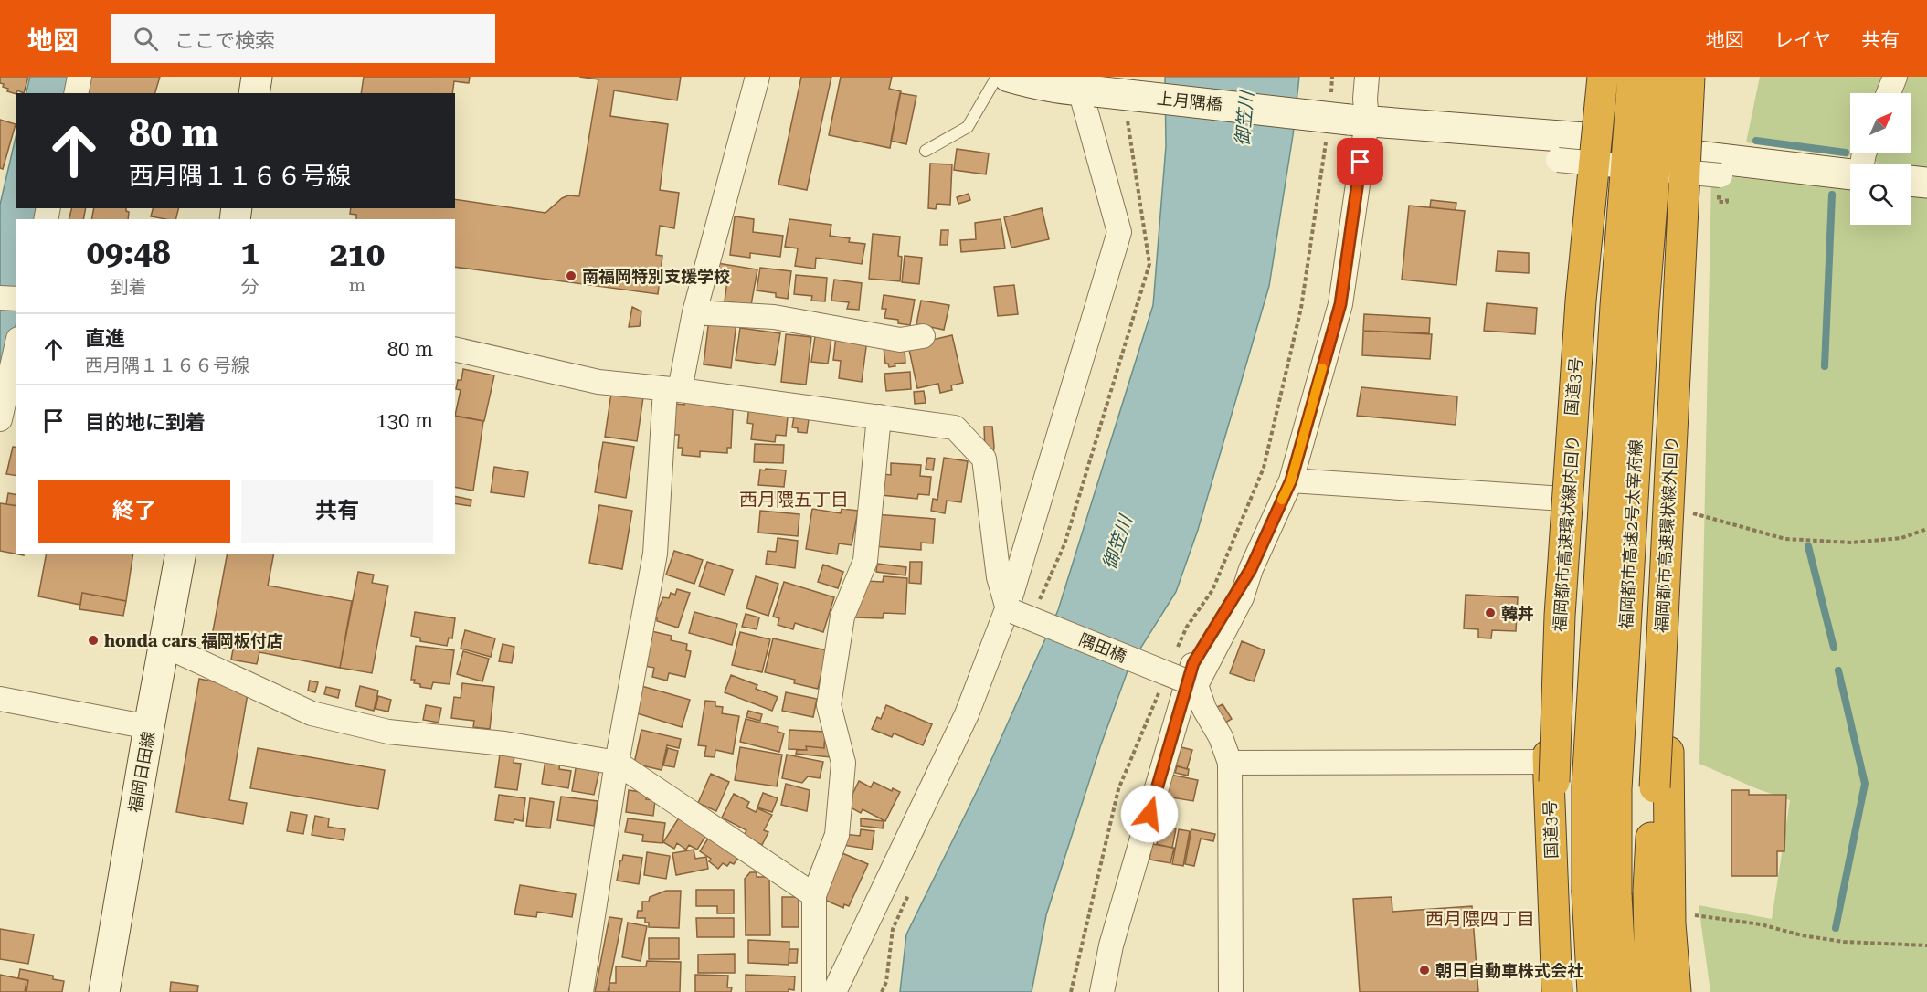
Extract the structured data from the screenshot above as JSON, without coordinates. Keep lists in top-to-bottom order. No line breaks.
{"streets":{"highway":["国道3号","福岡都市高速環状線内回り","福岡都市高速2号太宰府線","福岡都市高速環状線外回り"],"street":["上月隅橋","隅田橋","福岡日田線"]},"crossings":[["上月隅橋","国道3号"],["国道3号","福岡都市高速環状線内回り"]],"districts":["西月隈五丁目","西月隈四丁目"],"water":["御笠川"],"places":["南福岡特別支援学校","韓丼","honda cars 福岡板付店","朝日自動車株式会社"],"north":"top right","page":{"header":"地図","search":"ここで検索","nav":["地図","レイヤ","共有"],"turn":["80 m","西月隅１１６６号線"],"eta":["09:48","到着","1","分","210","m"],"list":[{"name":"直進","note":"西月隅１１６６号線","value":"80 m"},{"name":"目的地に到着","value":"130 m"}],"buttons":["終了","共有"]}}
